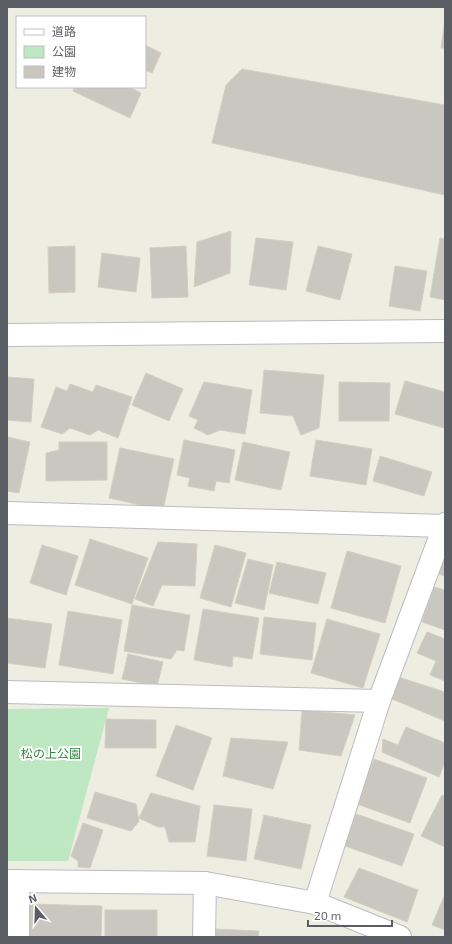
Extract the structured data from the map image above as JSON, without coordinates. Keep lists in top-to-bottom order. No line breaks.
{"parks":["松の上公園"],"legend":["道路","公園","建物"],"scale_bar":"20 m","north":"top"}
